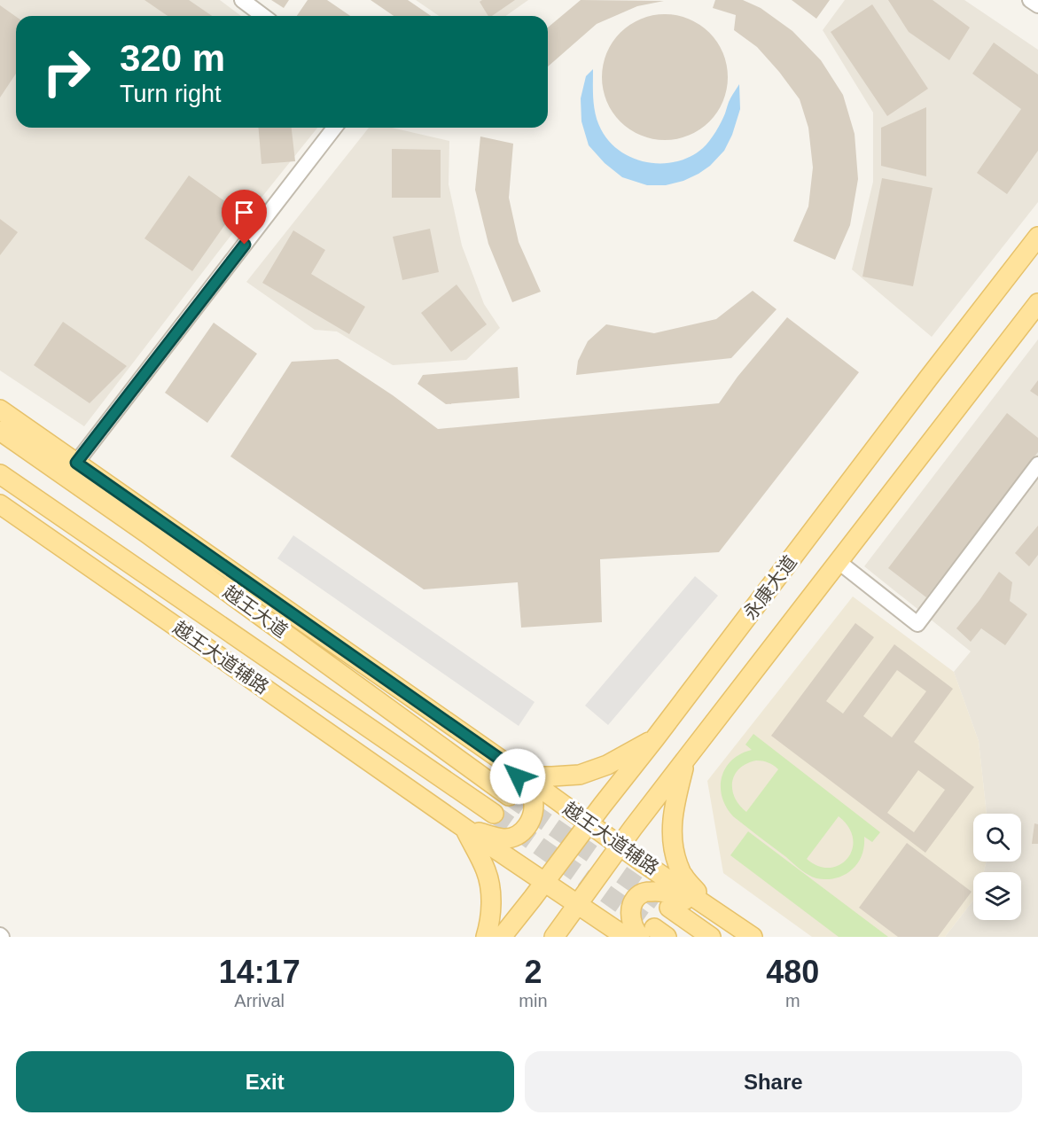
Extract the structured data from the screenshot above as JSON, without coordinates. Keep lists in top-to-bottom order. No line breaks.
{"streets":{"main road":["永康大道","越王大道","越王大道辅路"]},"crossings":[["永康大道","越王大道辅路"]],"page":{"turn":["320 m","Turn right"],"eta":["14:17","Arrival","2","min","480","m"],"buttons":["Exit","Share"]}}
